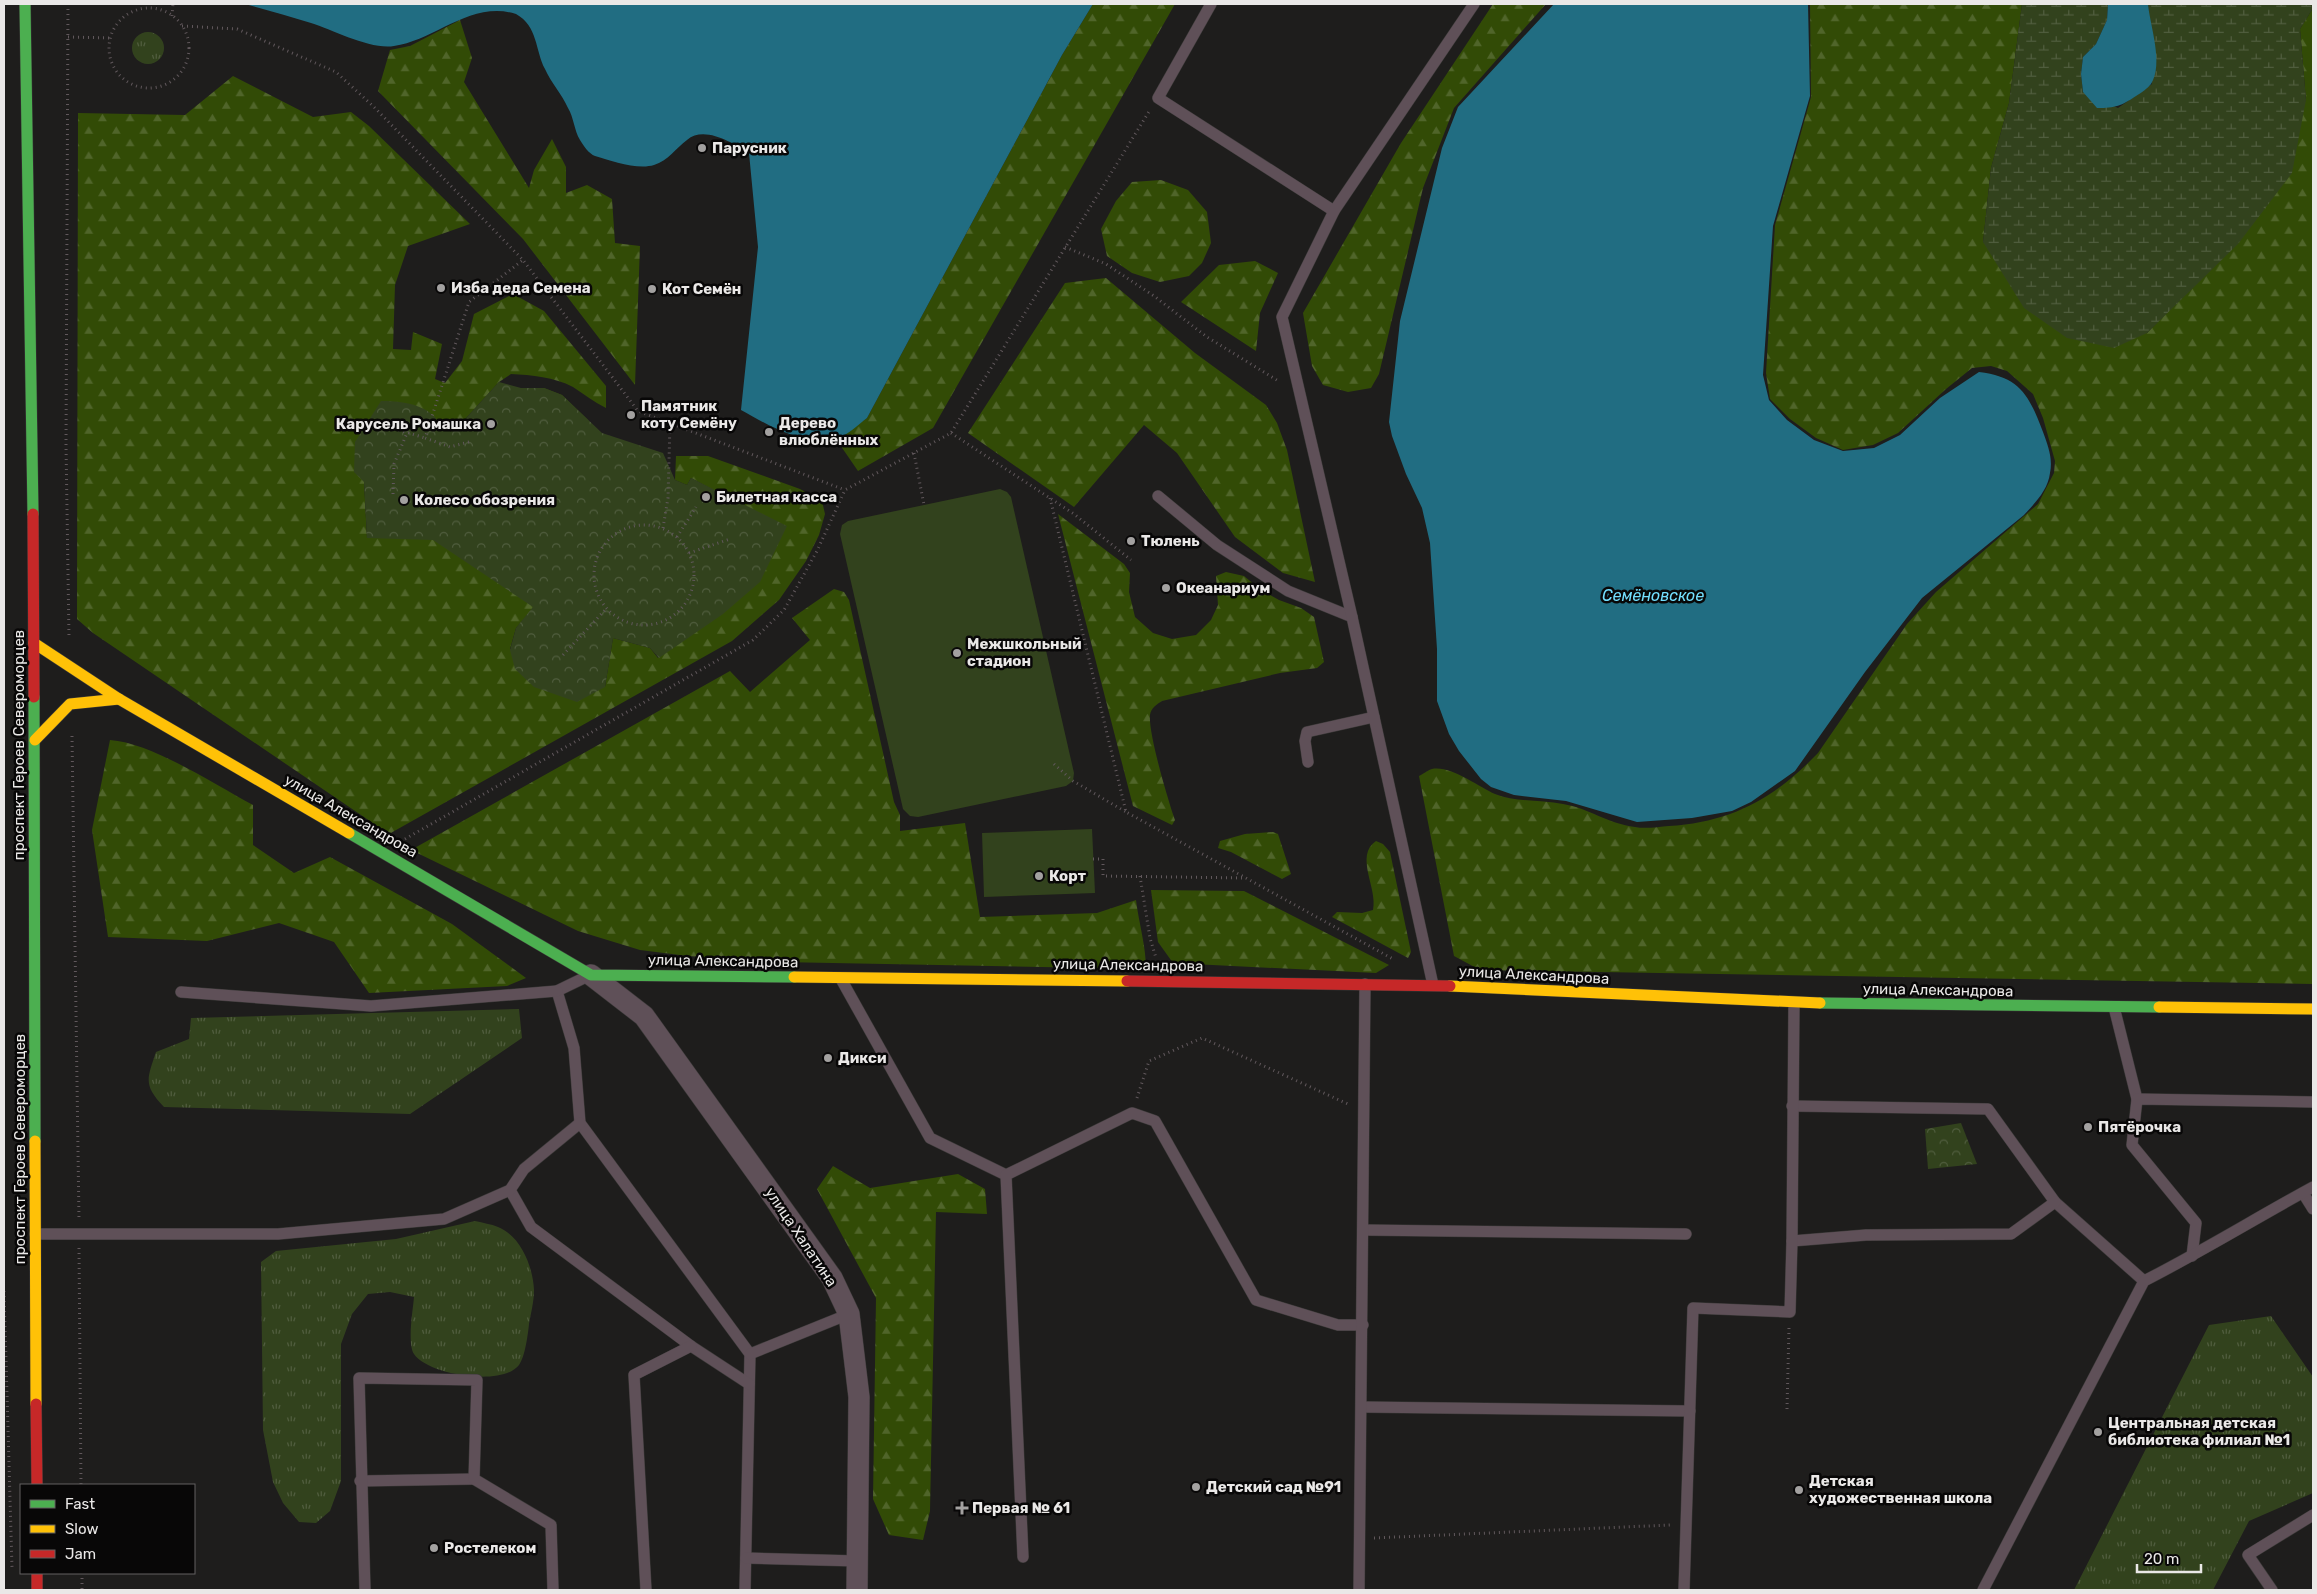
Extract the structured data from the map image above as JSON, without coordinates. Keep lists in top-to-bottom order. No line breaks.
{"streets":{"street":["проспект Героев Североморцев","улица Александрова","улица Халатина"]},"crossings":[["проспект Героев Североморцев","улица Александрова"],["улица Александрова","улица Халатина"]],"water":["Семёновское"],"places":{"other":["Парусник","Изба деда Семена","Кот Семён","Памятник коту Семёну","Карусель Ромашка","Дерево влюблённых","Билетная касса","Колесо обозрения","Тюлень","Океанариум","Межшкольный стадион","Корт","Дикси","Пятёрочка","Центральная детская библиотека филиал №1","Детский сад №91","Детская художественная школа","Ростелеком"],"health":["Первая № 61"]},"legend":["Fast","Slow","Jam"],"scale_bar":"20 m"}
